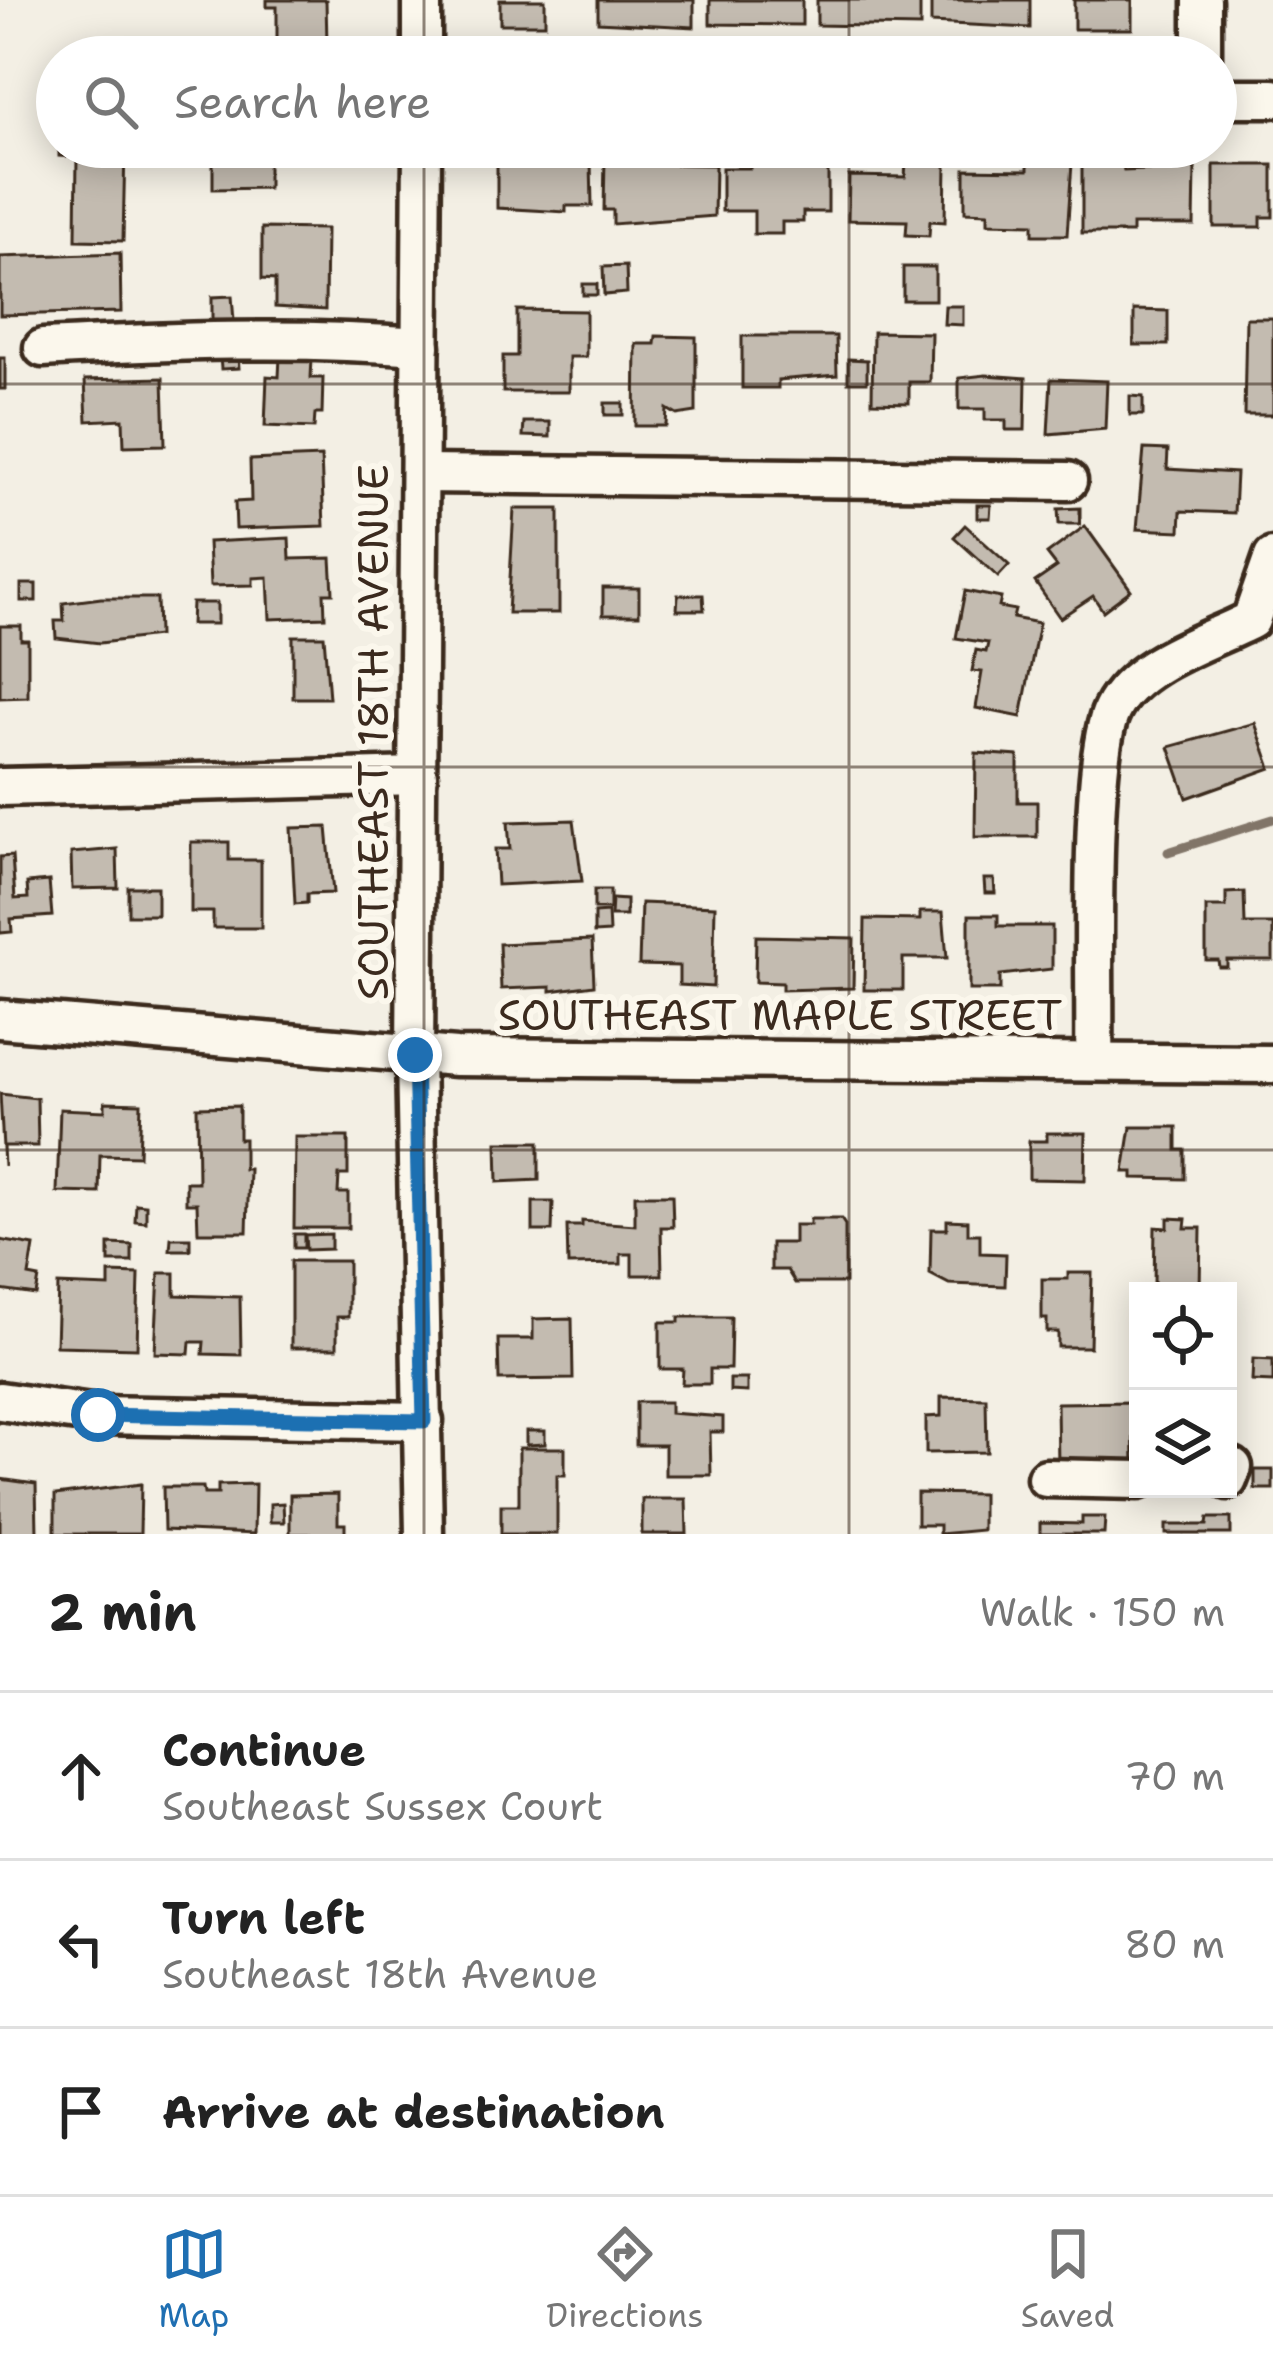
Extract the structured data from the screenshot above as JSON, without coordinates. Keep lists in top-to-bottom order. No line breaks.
{"streets":{"street":["SOUTHEAST 18TH AVENUE","SOUTHEAST MAPLE STREET"]},"crossings":[["SOUTHEAST 18TH AVENUE","SOUTHEAST MAPLE STREET"]],"page":{"search":"Search here","heading":["2 min","Walk · 150 m"],"list":[["Continue","Southeast Sussex Court","70 m"],["Turn left","Southeast 18th Avenue","80 m"],"Arrive at destination"],"nav":["Map","Directions","Saved"]}}
